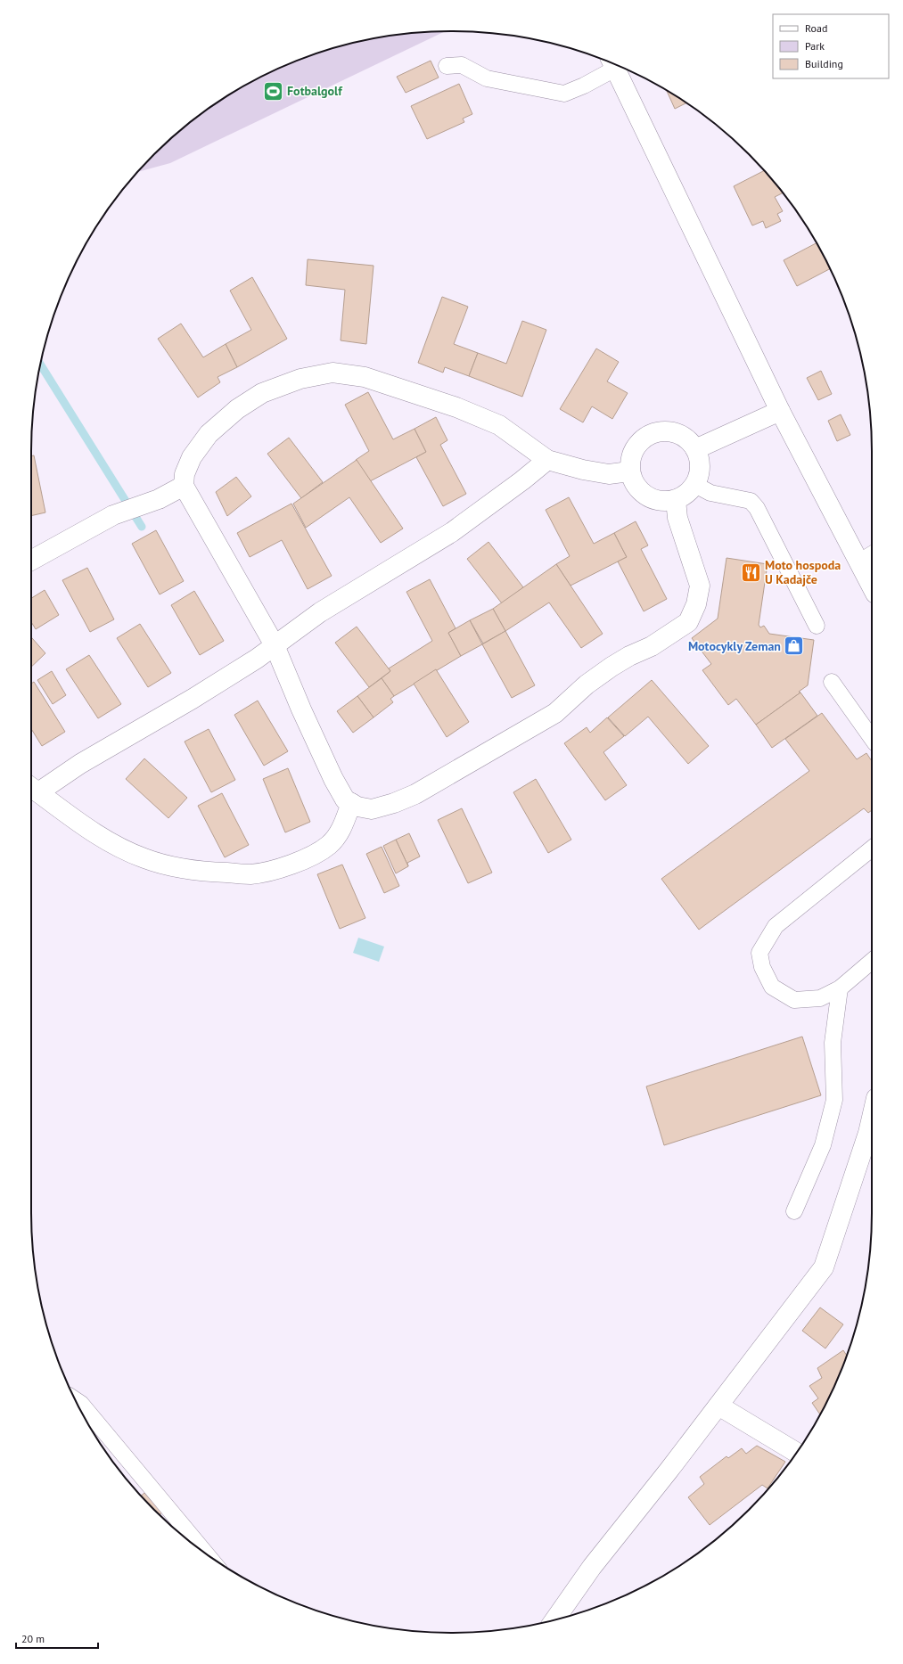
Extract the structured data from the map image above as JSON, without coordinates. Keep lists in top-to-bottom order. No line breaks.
{"places":{"sports":["Fotbalgolf"],"restaurant":["Moto hospoda U Kadajče"],"shop":["Motocykly Zeman"]},"legend":["Road","Park","Building"],"scale_bar":"20 m"}
